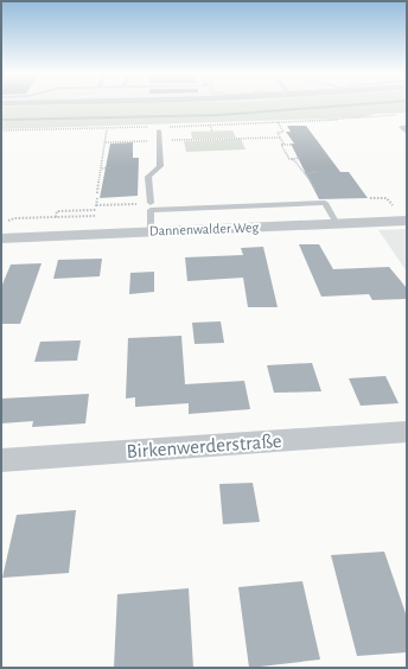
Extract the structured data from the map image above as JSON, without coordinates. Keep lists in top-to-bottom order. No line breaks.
{"streets":{"street":["Dannenwalder Weg","Birkenwerderstraße"]}}
